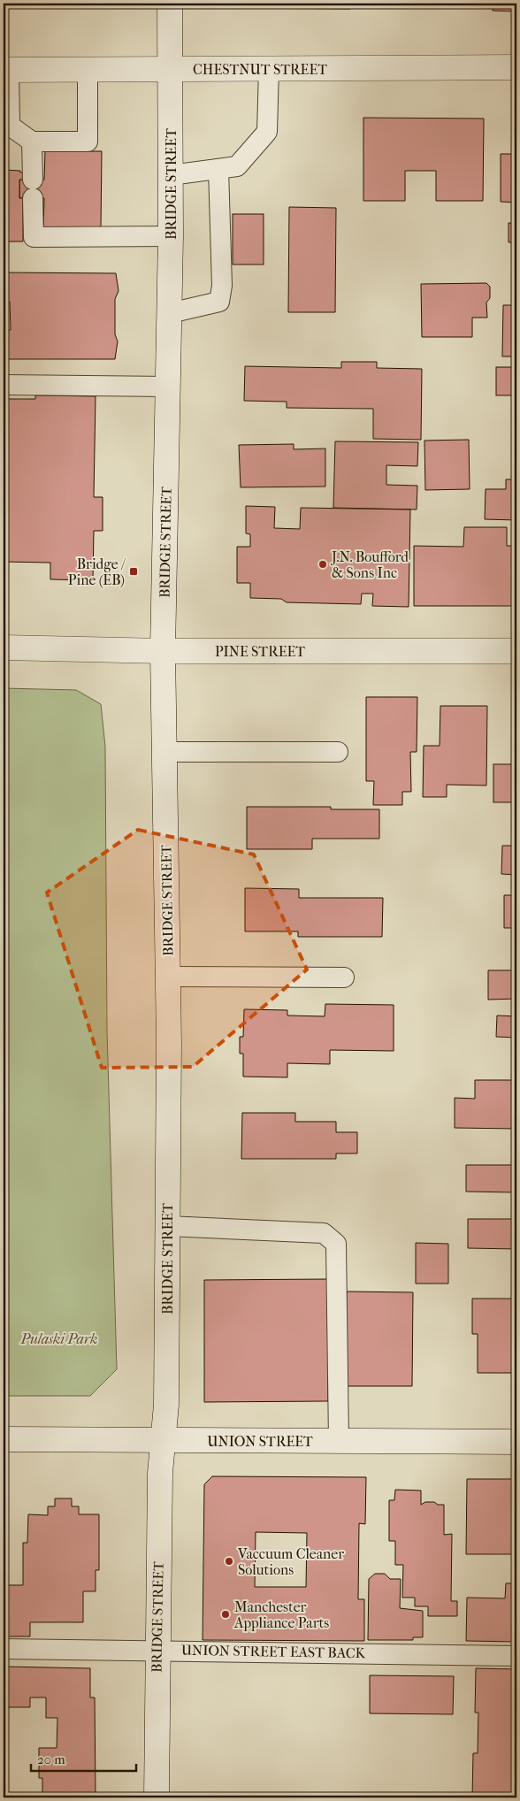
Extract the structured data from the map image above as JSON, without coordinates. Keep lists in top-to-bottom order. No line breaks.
{"streets":{"main road":["CHESTNUT STREET","BRIDGE STREET","PINE STREET","UNION STREET"],"lane":["UNION STREET EAST BACK"]},"crossings":[["CHESTNUT STREET","BRIDGE STREET"],["BRIDGE STREET","PINE STREET"],["BRIDGE STREET","UNION STREET"],["BRIDGE STREET","UNION STREET EAST BACK"]],"parks":["Pulaski Park"],"places":{"other":["J.N. Boufford & Sons Inc","Vaccuum Cleaner Solutions","Manchester Appliance Parts"],"transit":["Bridge / Pine (EB)"]},"scale_bar":"20 m"}
